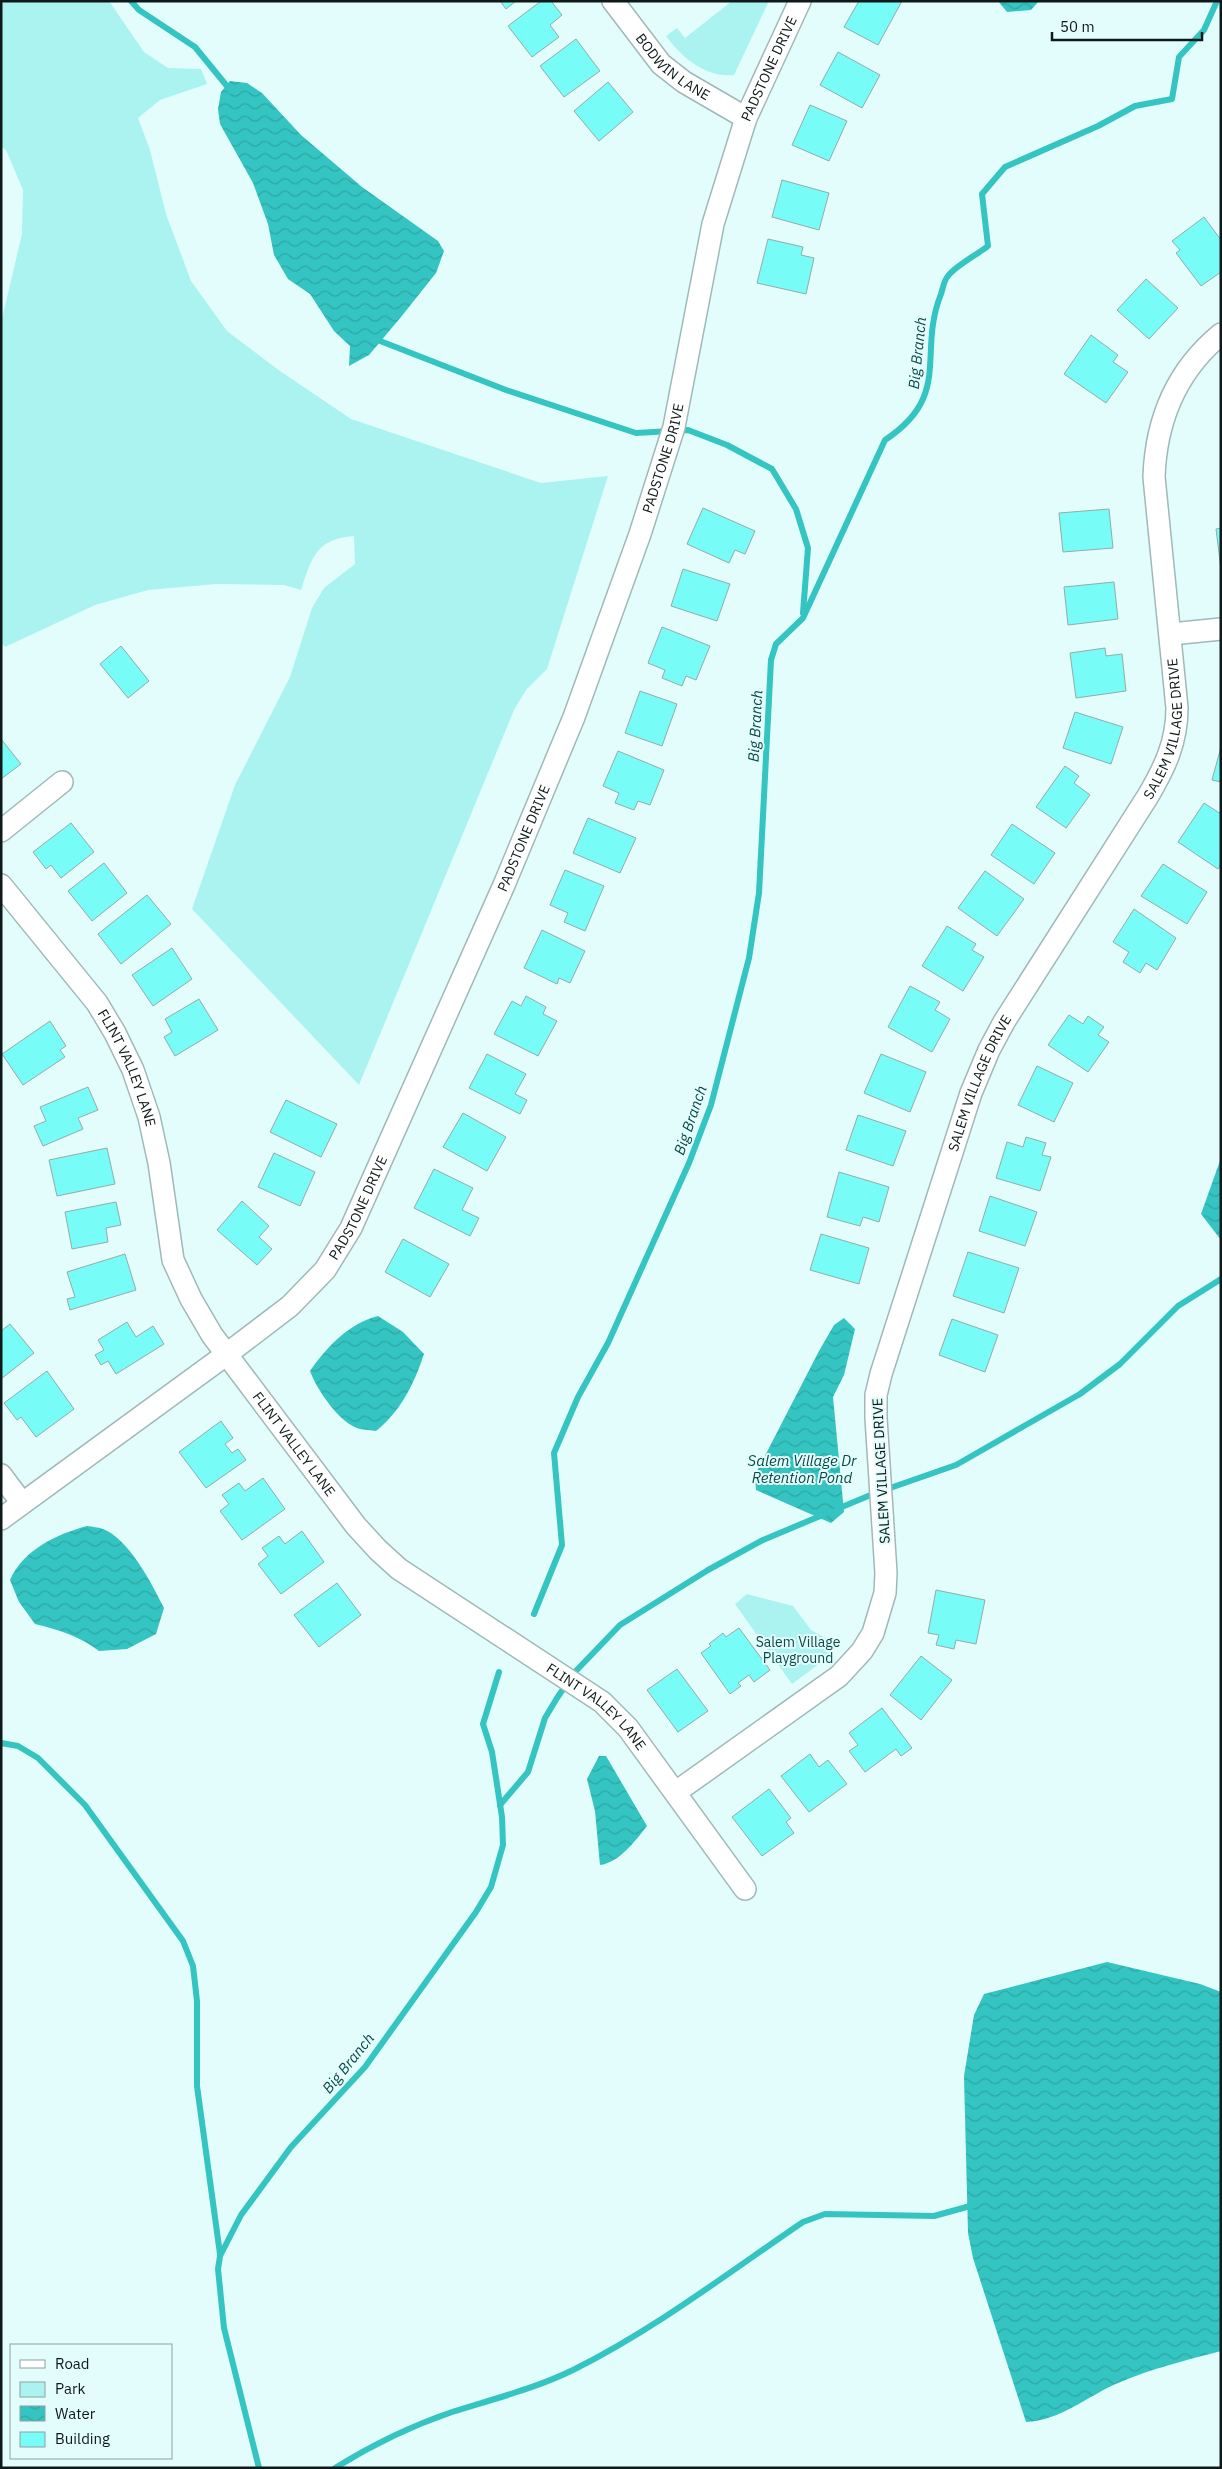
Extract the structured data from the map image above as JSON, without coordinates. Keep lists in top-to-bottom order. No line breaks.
{"streets":{"street":["BODWIN LANE","PADSTONE DRIVE","SALEM VILLAGE DRIVE","FLINT VALLEY LANE"]},"crossings":[["BODWIN LANE","PADSTONE DRIVE"],["PADSTONE DRIVE","FLINT VALLEY LANE"],["SALEM VILLAGE DRIVE","FLINT VALLEY LANE"]],"water":["Big Branch","Salem Village Dr Retention Pond"],"parks":["Salem Village Playground"],"legend":["Road","Park","Water","Building"],"scale_bar":"50 m"}
